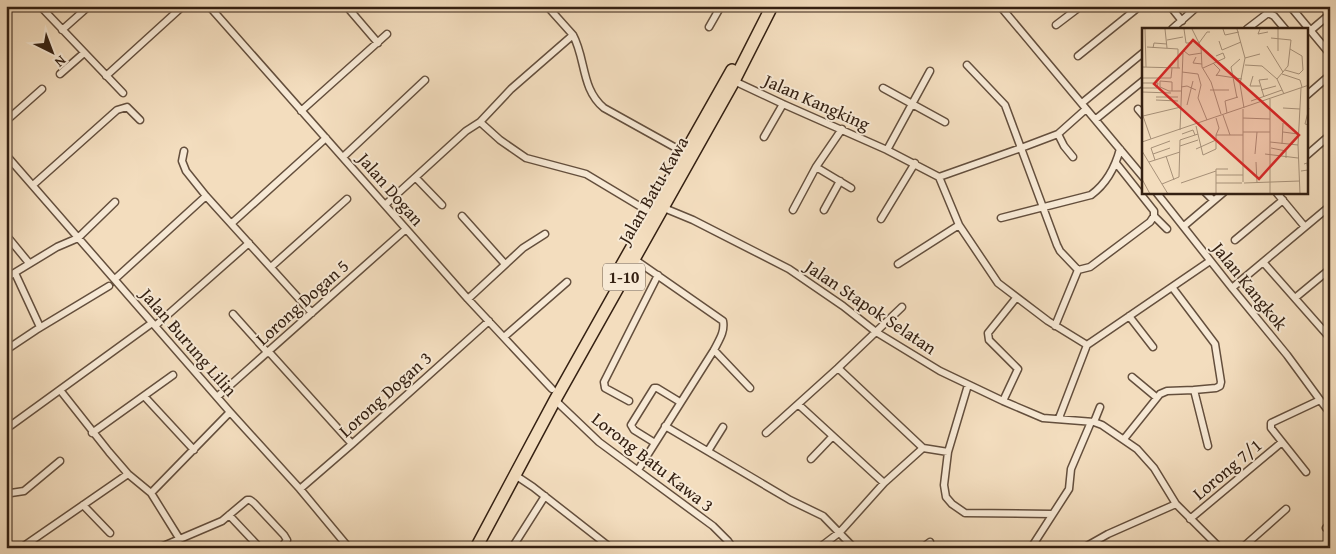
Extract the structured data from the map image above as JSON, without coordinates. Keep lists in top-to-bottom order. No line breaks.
{"streets":{"highway":["Jalan Batu Kawa","1-10"],"street":["Jalan Kangking","Jalan Dogan","Jalan Kangkok","Lorong Dogan 5","Jalan Stapok Selatan","Jalan Burung Lilin","Lorong Dogan 3","Lorong Batu Kawa 3","Lorong 7/1"]},"crossings":[["Jalan Kangking","Jalan Batu Kawa"],["Jalan Dogan","Jalan Batu Kawa"],["Jalan Dogan","Lorong Dogan 5"],["Jalan Dogan","Lorong Dogan 3"],["Jalan Dogan","Lorong Batu Kawa 3"],["Jalan Batu Kawa","Jalan Stapok Selatan"],["Jalan Batu Kawa","Lorong Batu Kawa 3"],["Lorong Dogan 5","Jalan Burung Lilin"],["Jalan Stapok Selatan","Lorong 7/1"],["Jalan Burung Lilin","Lorong Dogan 3"]],"north":"bottom right"}
